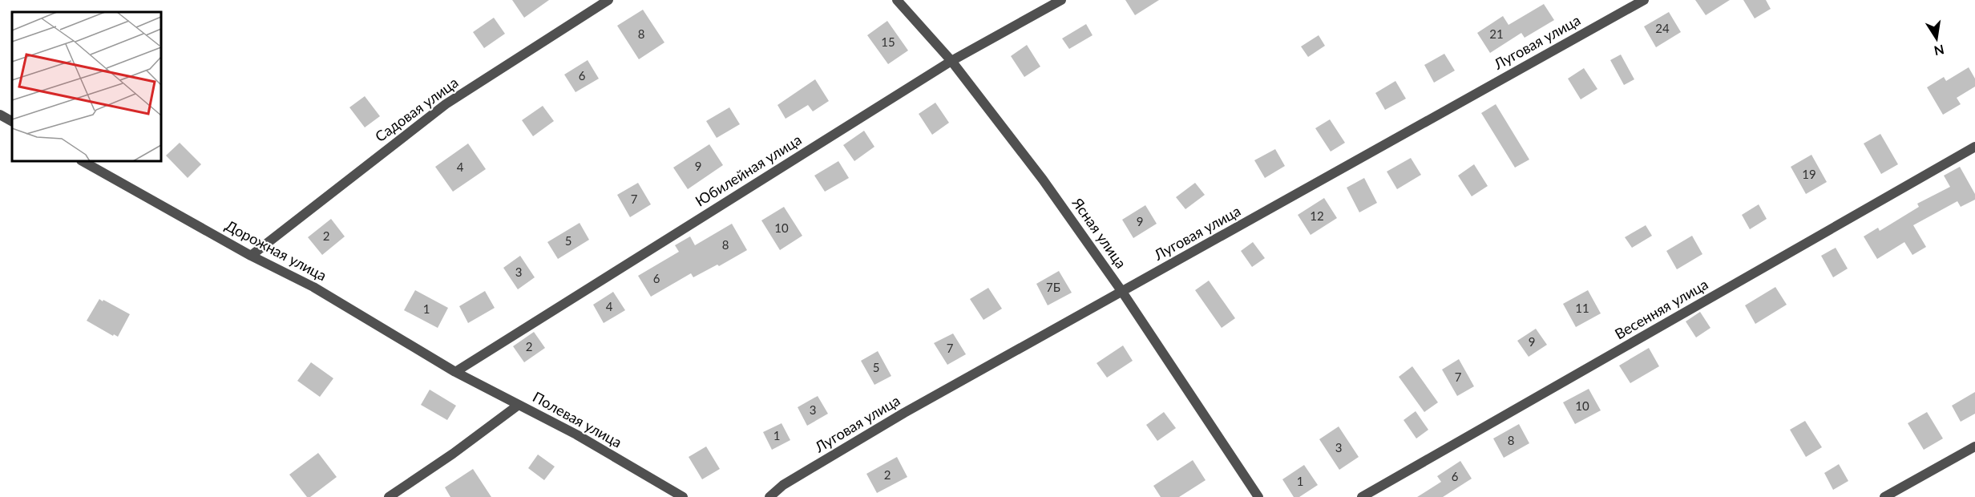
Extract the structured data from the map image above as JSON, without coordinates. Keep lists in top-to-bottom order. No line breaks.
{"streets":{"street":["Луговая улица","Садовая улица","Юбилейная улица","Ясная улица","Дорожная улица","Весенняя улица","Полевая улица"]},"crossings":[["Луговая улица","Ясная улица"],["Садовая улица","Дорожная улица"],["Юбилейная улица","Ясная улица"],["Юбилейная улица","Дорожная улица"],["Юбилейная улица","Полевая улица"],["Дорожная улица","Полевая улица"]],"house_numbers":["24","8","21","15","6","9","4","19","7","12","9","10","2","5","8","3","6","7Б","4","11","1","9","2","7","5","7","10","3","1","8","3","2","6","1"],"north":"bottom"}
